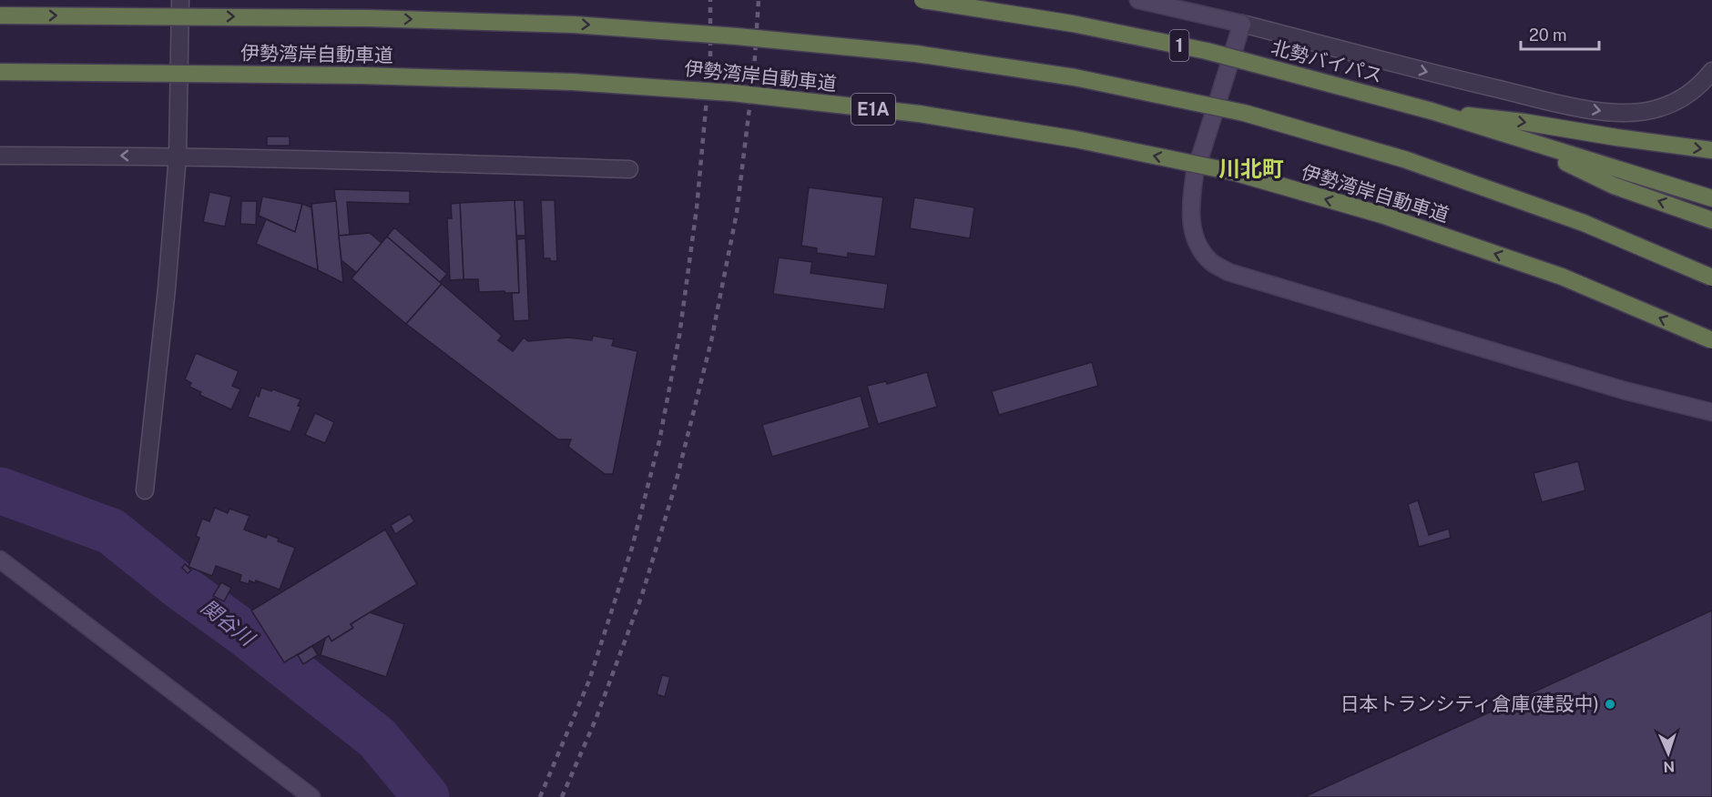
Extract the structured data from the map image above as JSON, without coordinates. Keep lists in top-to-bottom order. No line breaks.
{"streets":{"highway":["1","伊勢湾岸自動車道","北勢バイパス","E1A"]},"crossings":[["1","北勢バイパス"]],"districts":["川北町"],"water":["関谷川"],"places":["日本トランシティ倉庫(建設中)"],"scale_bar":"20 m","north":"bottom"}
